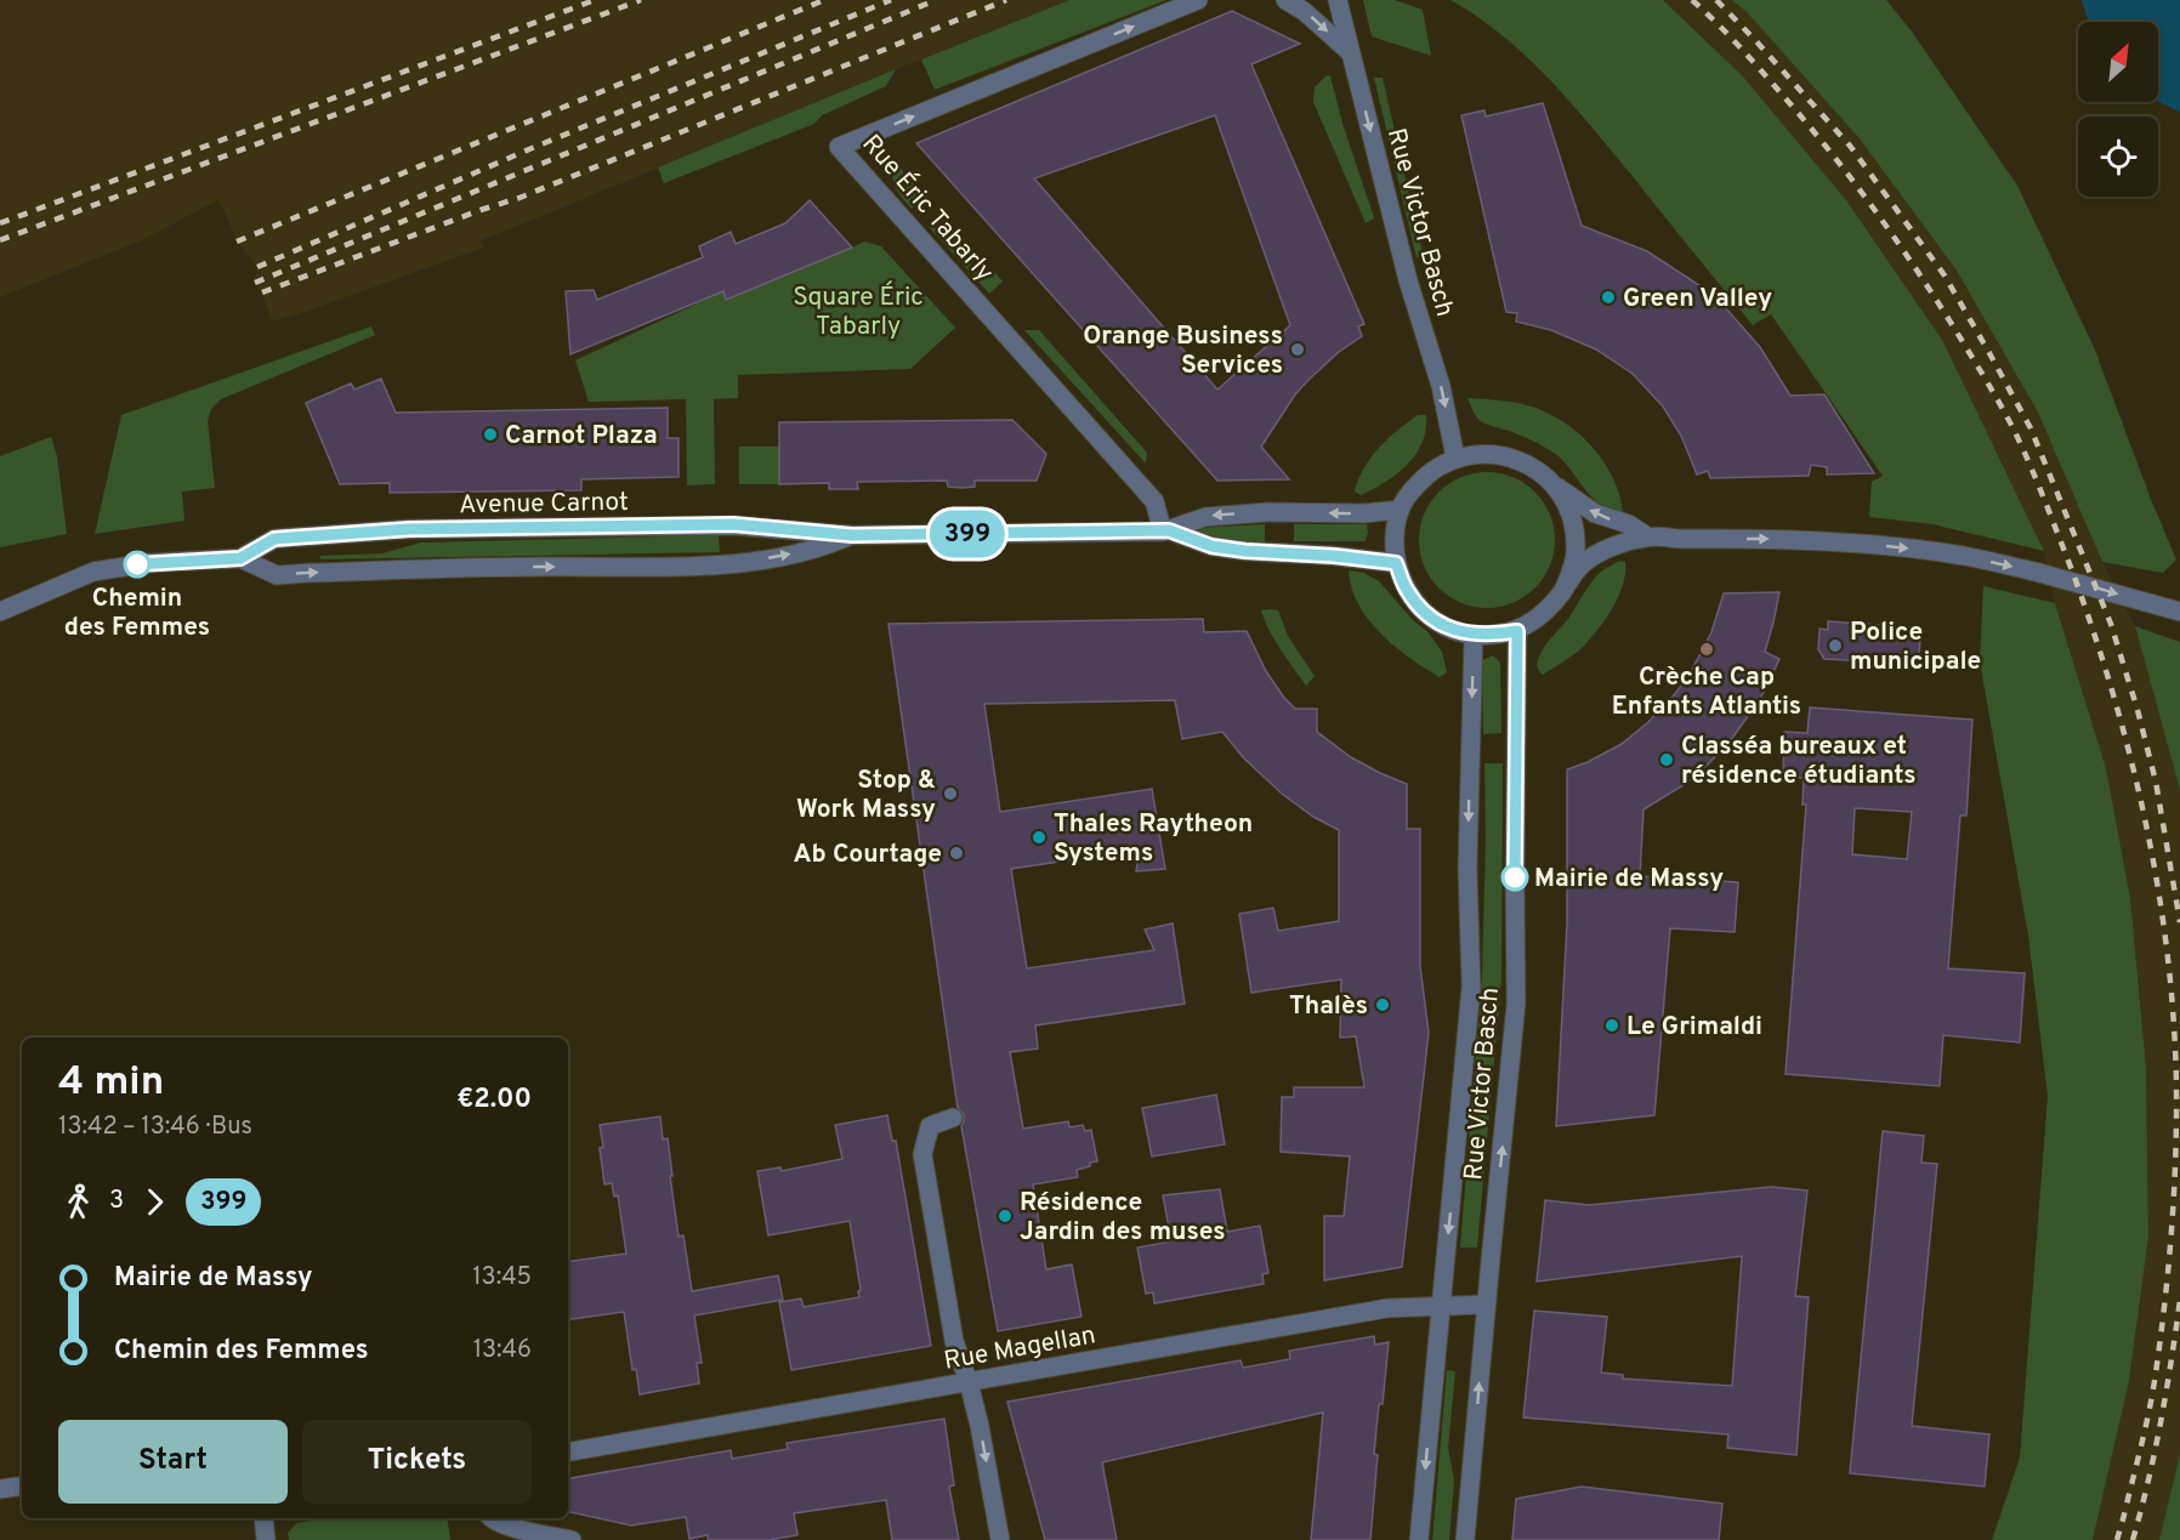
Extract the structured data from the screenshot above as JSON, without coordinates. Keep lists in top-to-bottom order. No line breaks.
{"streets":{"street":["Rue Éric Tabarly","Rue Victor Basch","Avenue Carnot","Rue Magellan"]},"crossings":[["Rue Éric Tabarly","Avenue Carnot"],["Rue Victor Basch","Avenue Carnot"],["Rue Victor Basch","Rue Magellan"]],"parks":["Square Éric Tabarly"],"places":["Green Valley","Orange Business Services","Carnot Plaza","Chemin des Femmes","Police municipale","Crèche Cap Enfants Atlantis","Classéa bureaux et résidence étudiants","Stop & Work Massy","Thales Raytheon Systems","Ab Courtage","Mairie de Massy","Thalès","Le Grimaldi","Résidence Jardin des muses"],"lines":["bus line 399"],"north":"top right","page":{"on_map":"399","heading":["4 min","13:42 – 13:46 · Bus","€2.00"],"legs":["3","399"],"list":[{"name":"Mairie de Massy","value":"13:45"},{"name":"Chemin des Femmes","value":"13:46"}],"buttons":["Start","Tickets"]}}
